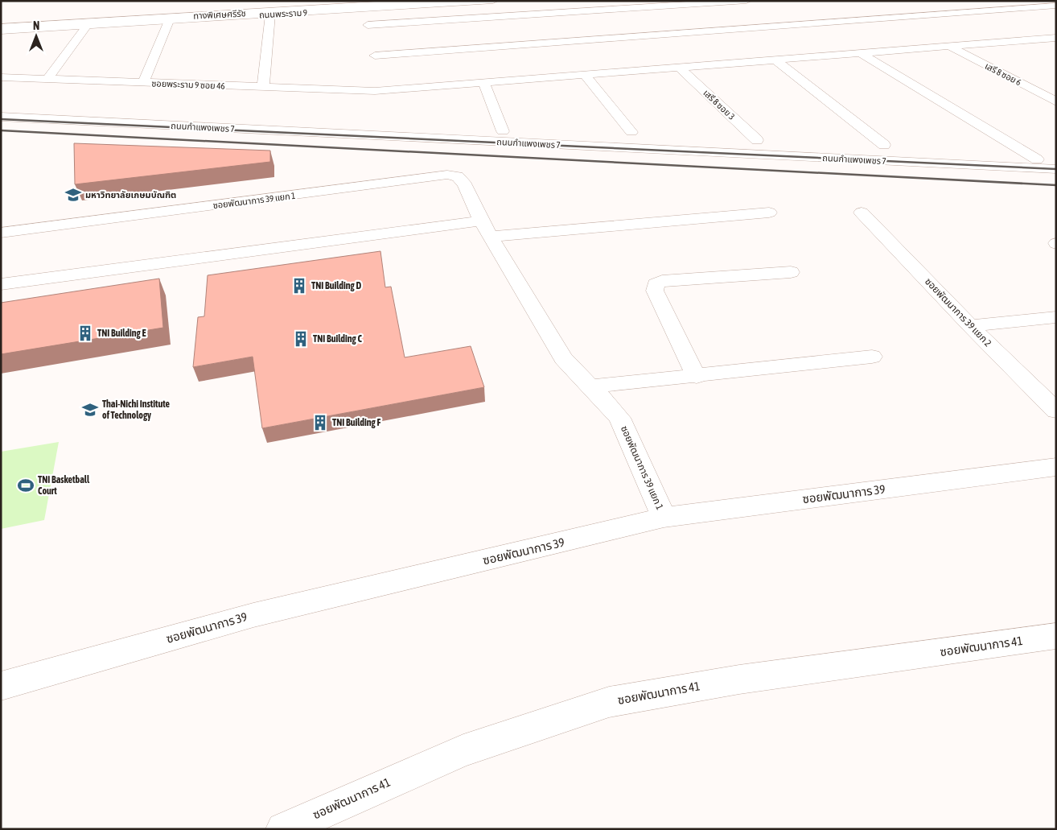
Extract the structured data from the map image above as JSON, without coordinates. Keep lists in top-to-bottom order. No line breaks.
{"streets":{"main road":["ถนนพระราม 9","ทางพิเศษศรีรัช","เสรี 8 ซอย 6","ซอยพระราม 9 ซอย 46","เสรี 8 ซอย 3","ถนนกำแพงเพชร 7","ซอยพัฒนาการ 39 แยก 1","ซอยพัฒนาการ 39 แยก 2","ซอยพัฒนาการ 39","ซอยพัฒนาการ 41"]},"crossings":[["ถนนพระราม 9","ทางพิเศษศรีรัช"],["เสรี 8 ซอย 6","ซอยพระราม 9 ซอย 46"],["ซอยพระราม 9 ซอย 46","เสรี 8 ซอย 3"],["ซอยพัฒนาการ 39 แยก 1","ซอยพัฒนาการ 39"]],"places":{"school or university":["มหาวิทยาลัยเกษมบัณฑิต","Thai-Nichi Institute of Technology"],"building":["TNI Building D","TNI Building E","TNI Building C","TNI Building F"],"sports":["TNI Basketball Court"]},"north":"top"}
